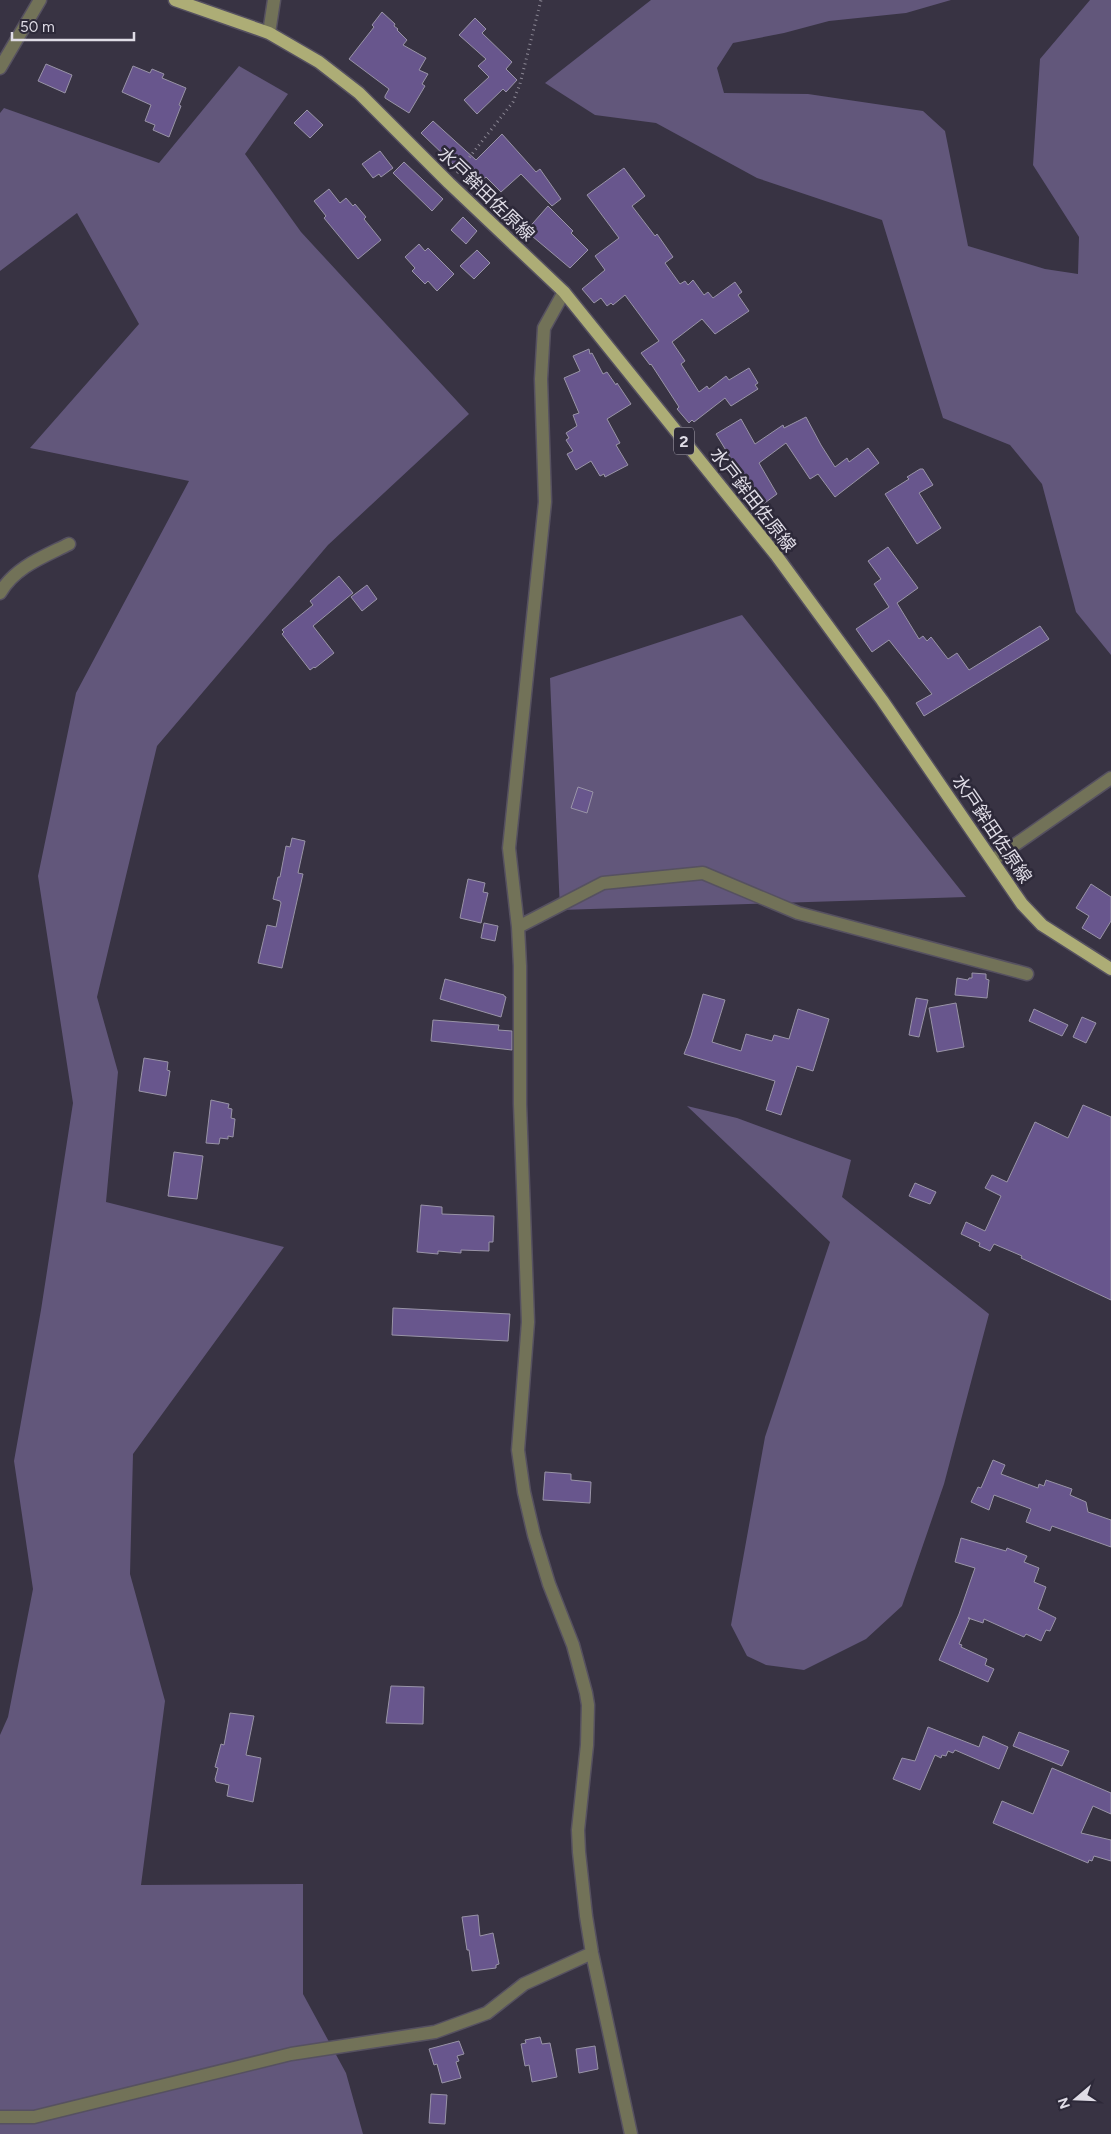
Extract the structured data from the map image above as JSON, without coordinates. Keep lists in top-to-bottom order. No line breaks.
{"streets":{"main road":["水戸鉾田佐原線","2"]},"scale_bar":"50 m","north":"left"}
